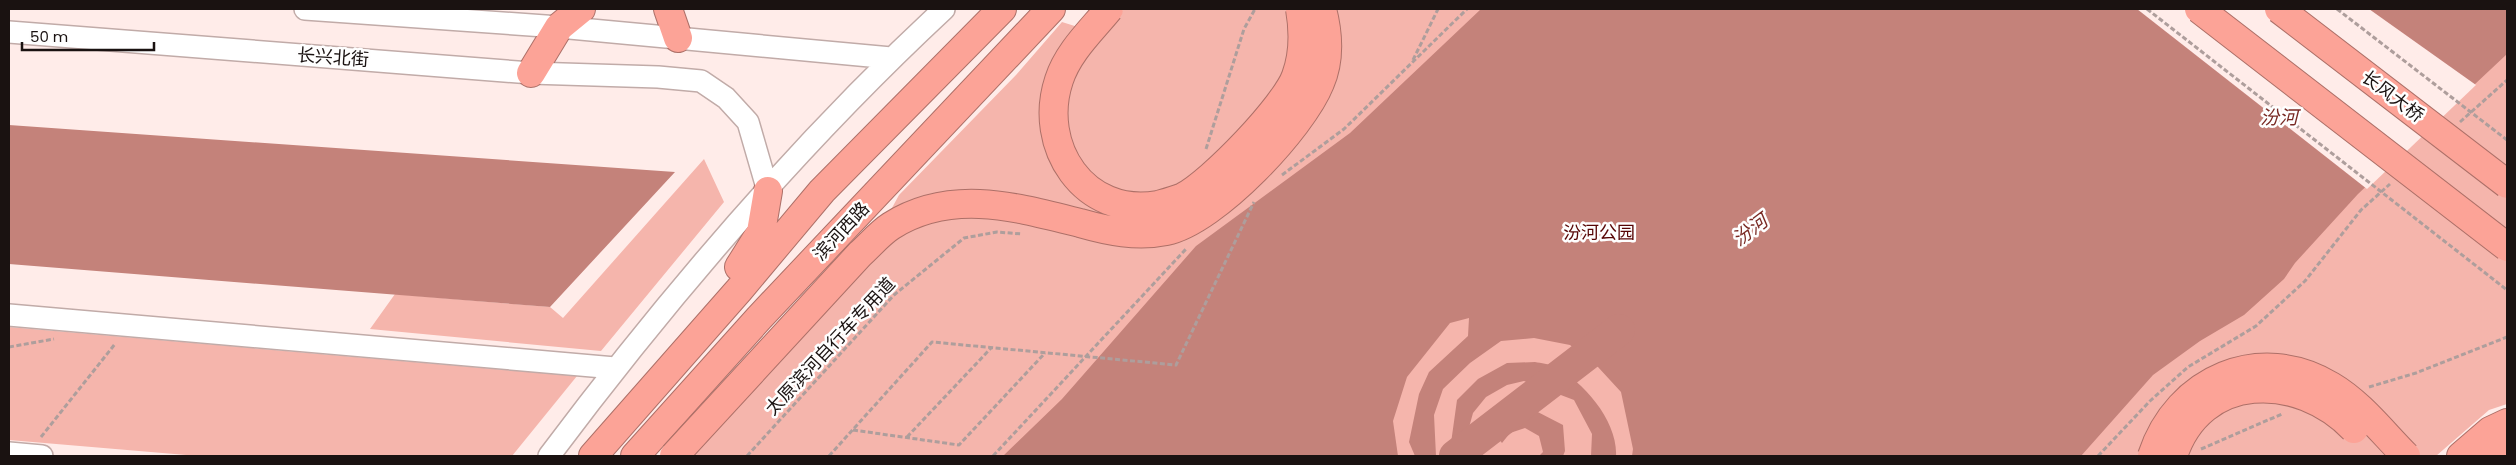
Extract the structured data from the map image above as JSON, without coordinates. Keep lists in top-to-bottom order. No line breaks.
{"streets":{"highway":["长风大桥","滨河西路"],"street":["长兴北街"],"path":["太原滨河自行车专用道"]},"water":["汾河"],"parks":["汾河公园"],"scale_bar":"50 m"}
